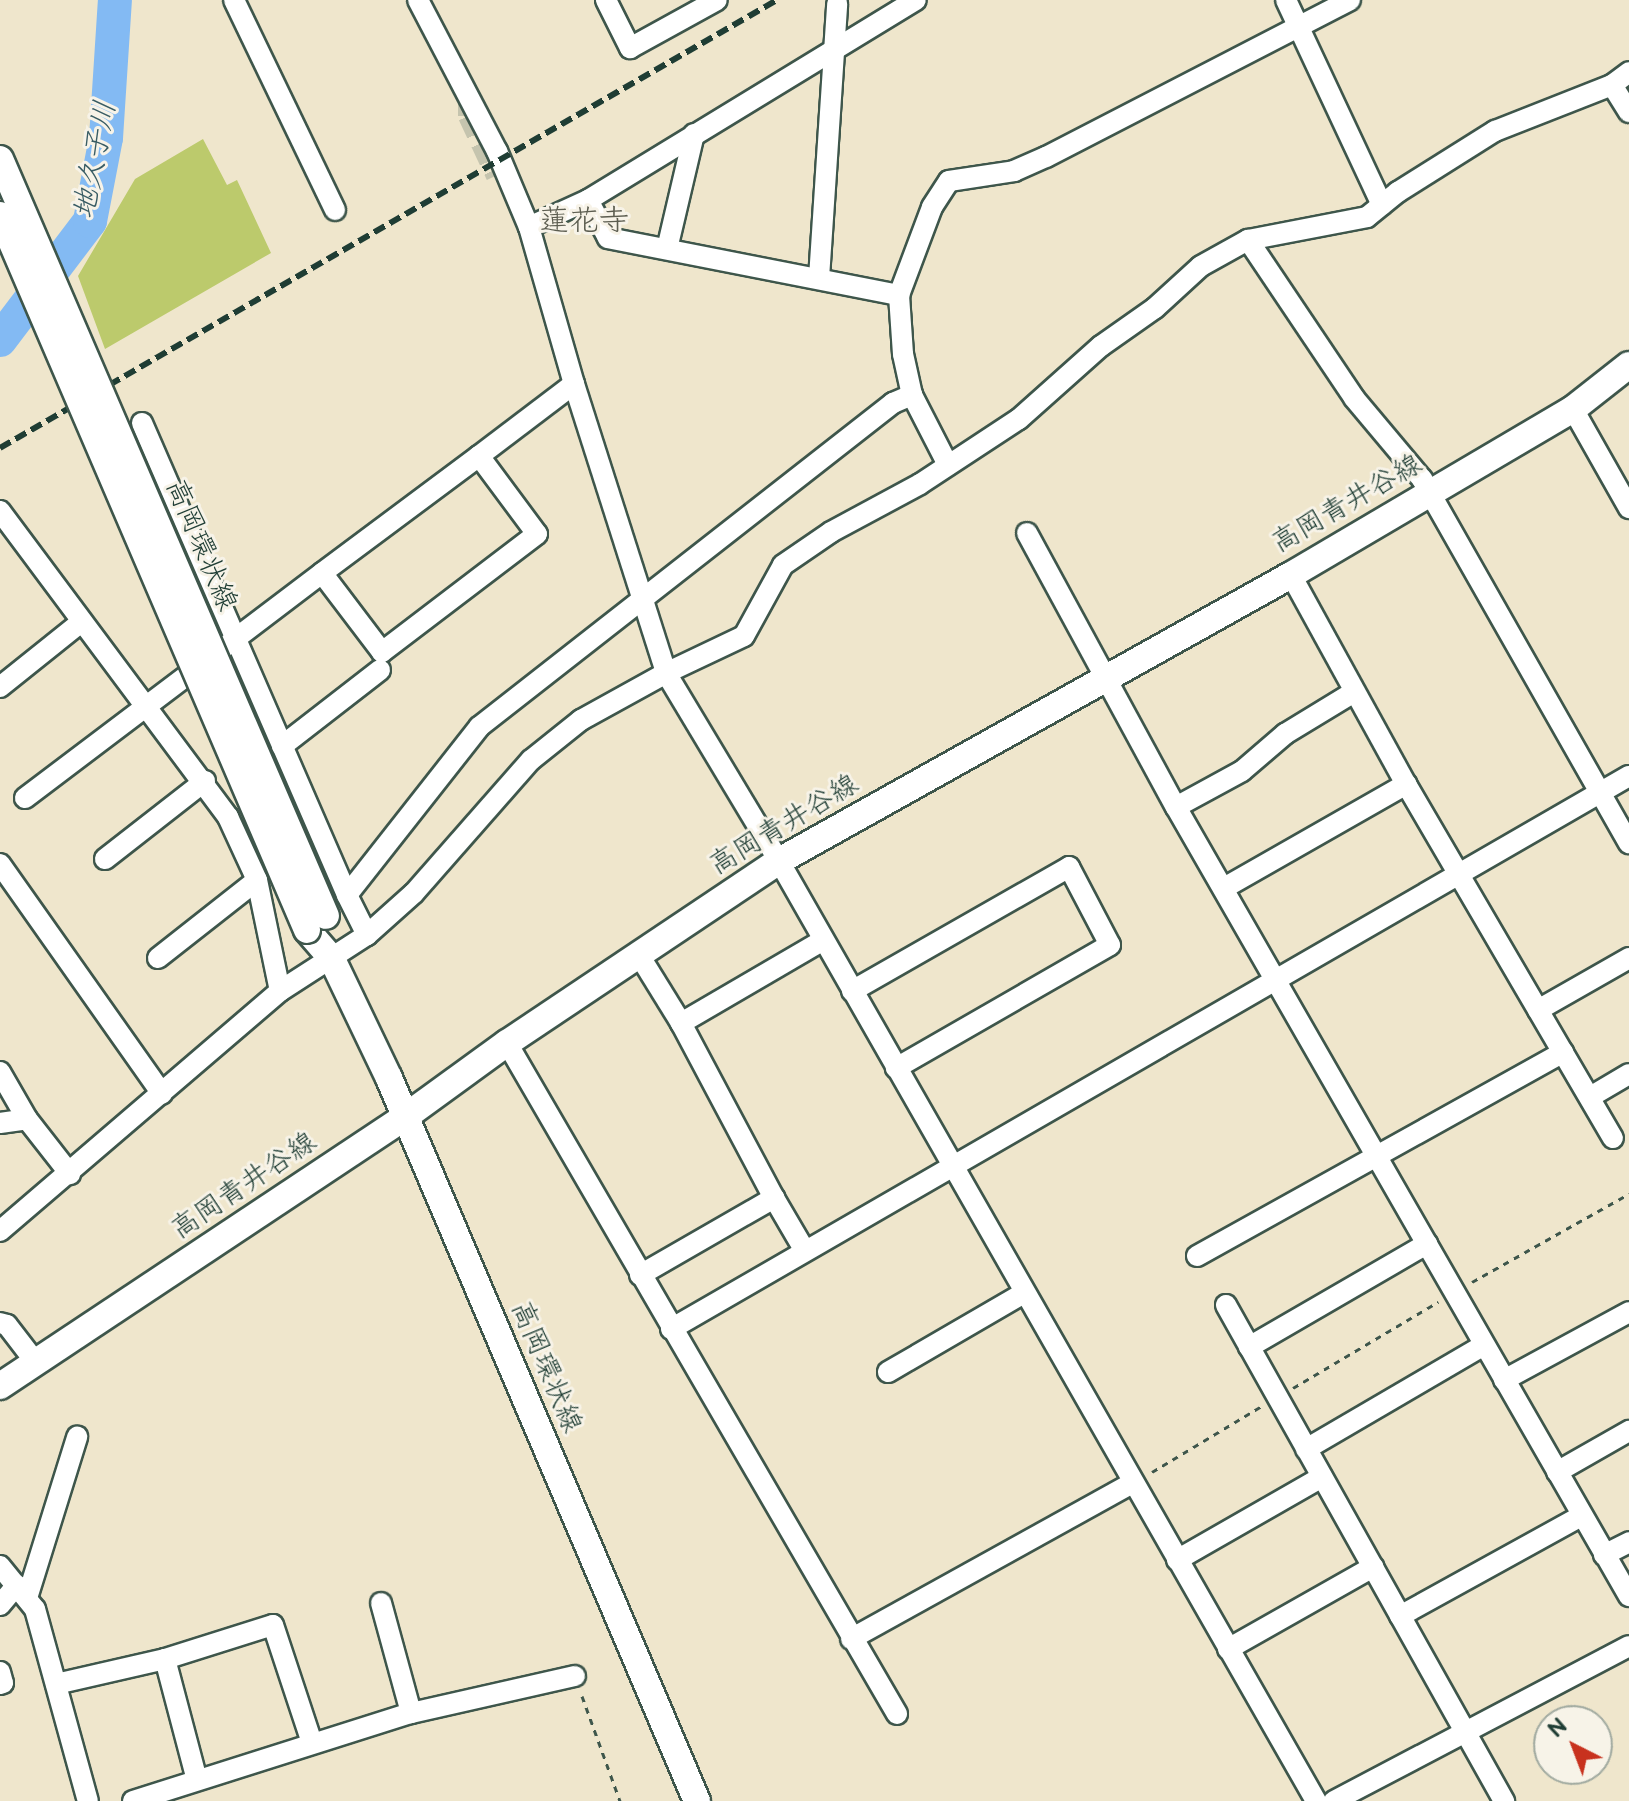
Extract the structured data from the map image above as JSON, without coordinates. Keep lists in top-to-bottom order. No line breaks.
{"streets":{"main road":["高岡青井谷線","高岡環状線"]},"crossings":[["高岡青井谷線","高岡環状線"]],"districts":["蓮花寺"],"water":["地久子川"],"north":"top left"}
